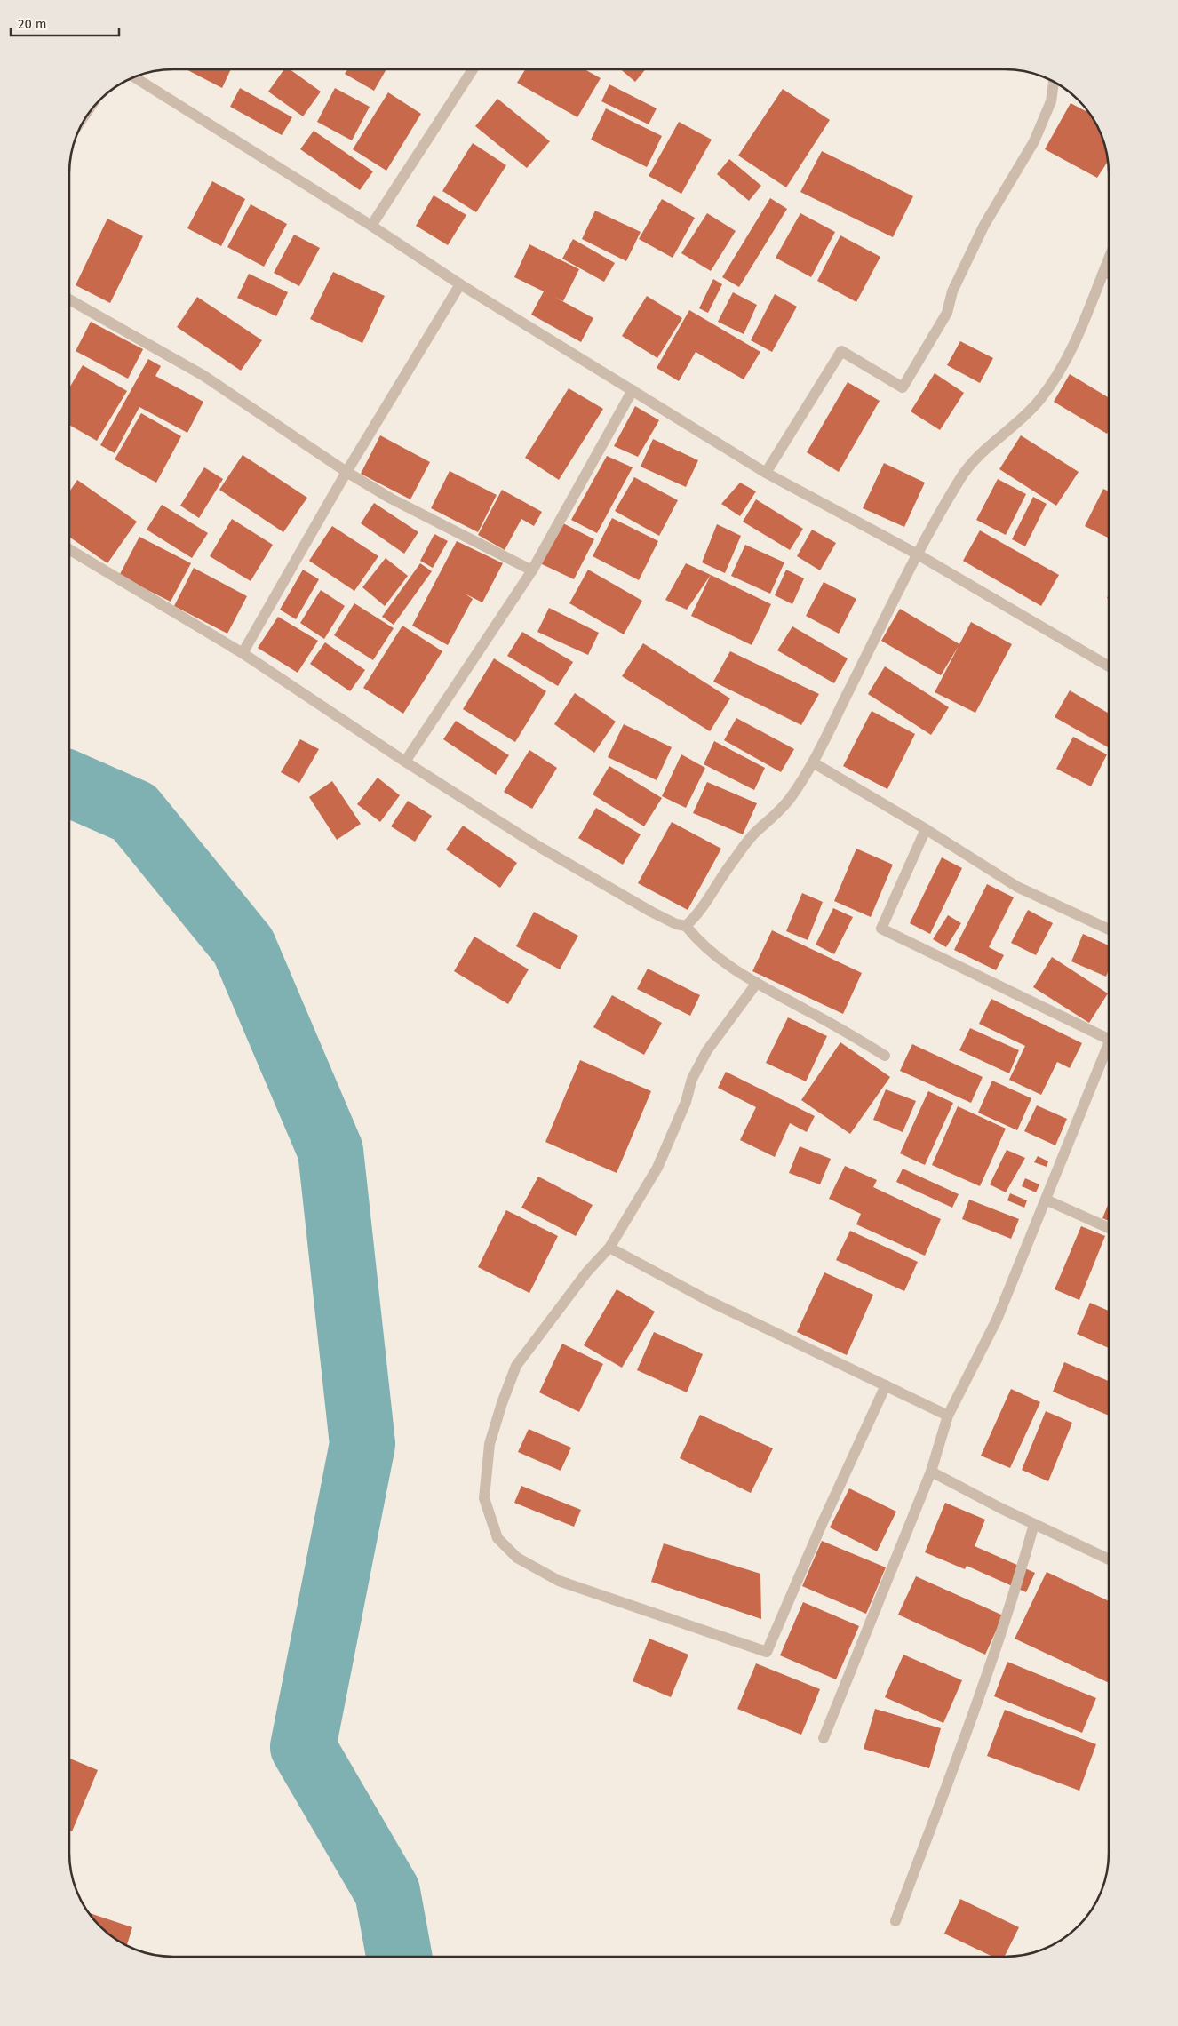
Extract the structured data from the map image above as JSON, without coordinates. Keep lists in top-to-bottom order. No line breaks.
{"scale_bar":"20 m"}
